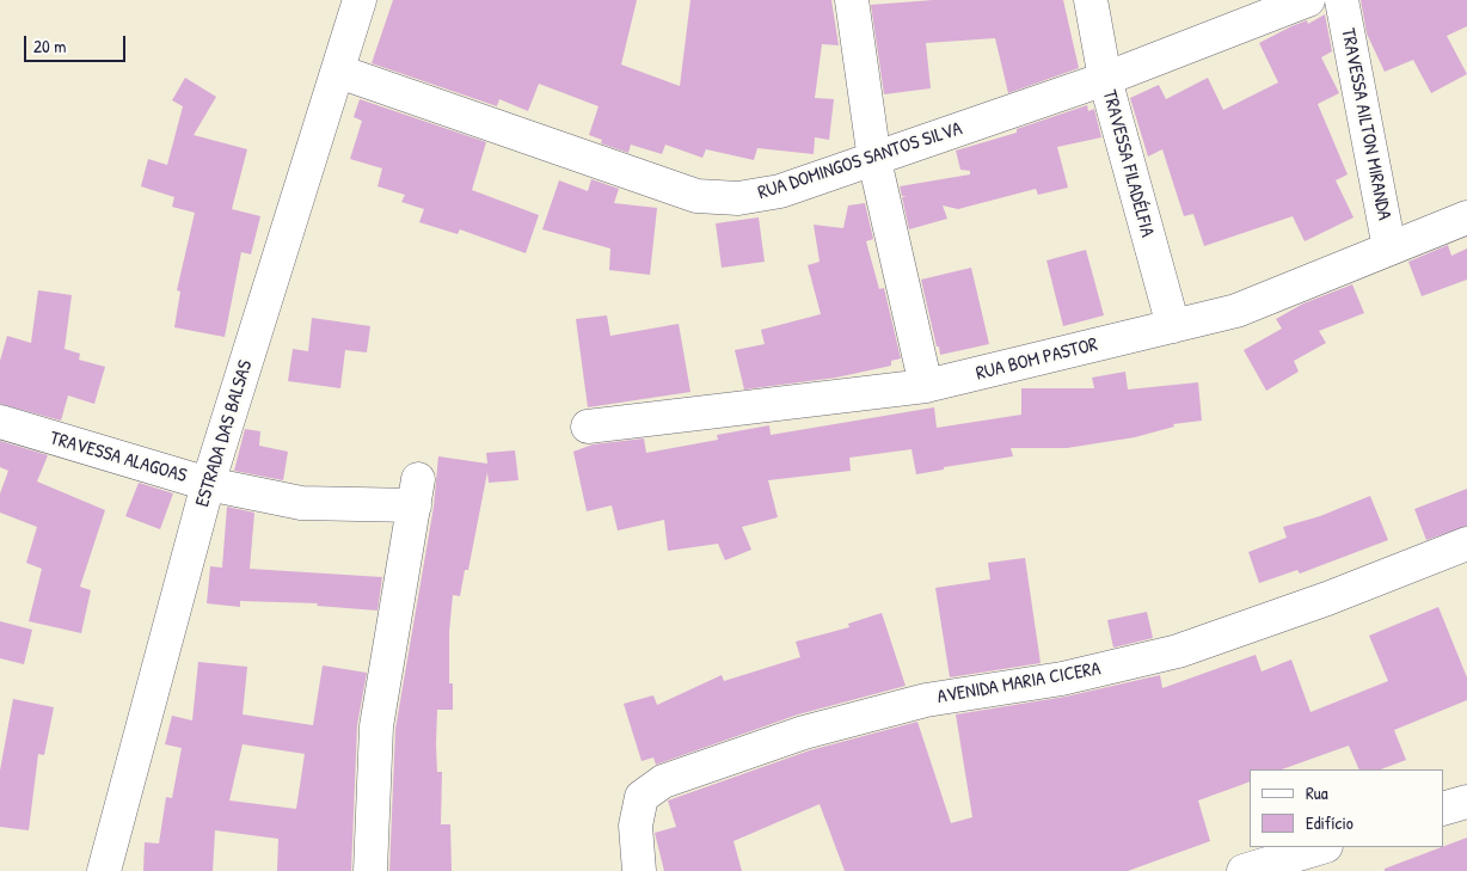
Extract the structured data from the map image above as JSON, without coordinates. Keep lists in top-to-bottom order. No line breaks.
{"streets":{"street":["TRAVESSA AILTON MIRANDA","RUA DOMINGOS SANTOS SILVA","TRAVESSA FILADÉLFIA","RUA BOM PASTOR","ESTRADA DAS BALSAS","TRAVESSA ALAGOAS","AVENIDA MARIA CICERA"]},"crossings":[["TRAVESSA AILTON MIRANDA","RUA BOM PASTOR"],["RUA DOMINGOS SANTOS SILVA","TRAVESSA FILADÉLFIA"],["RUA DOMINGOS SANTOS SILVA","ESTRADA DAS BALSAS"],["TRAVESSA FILADÉLFIA","RUA BOM PASTOR"],["ESTRADA DAS BALSAS","TRAVESSA ALAGOAS"]],"legend":["Rua","Edifício"],"scale_bar":"20 m"}
